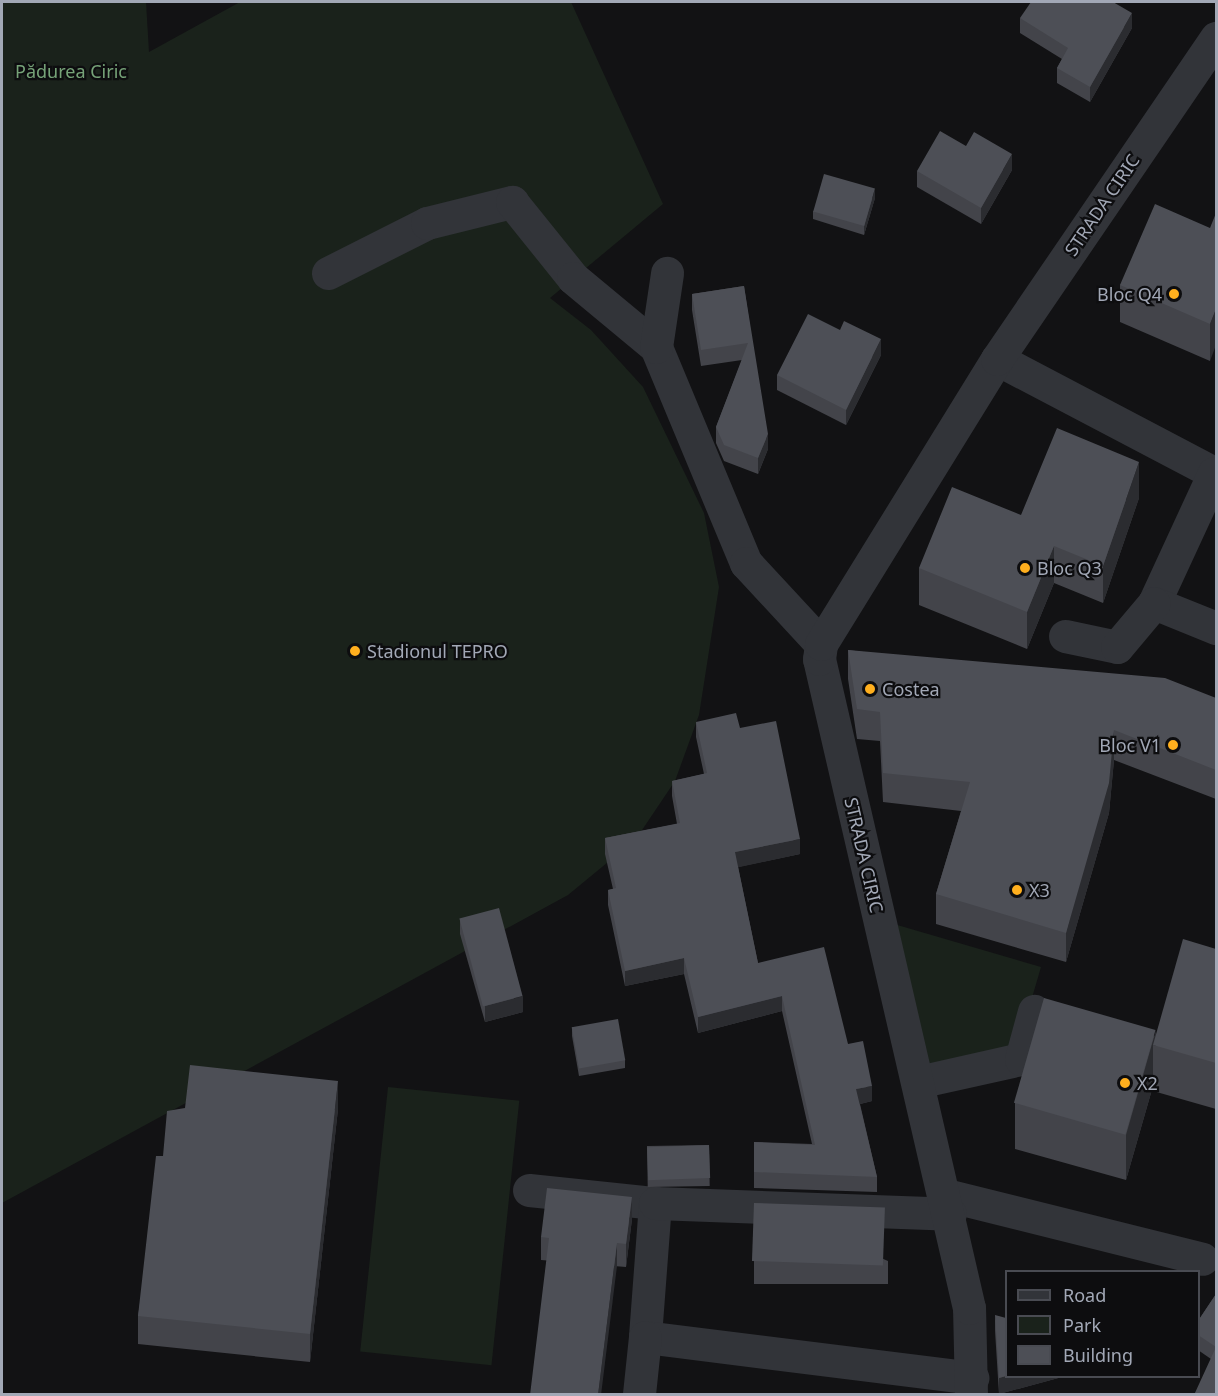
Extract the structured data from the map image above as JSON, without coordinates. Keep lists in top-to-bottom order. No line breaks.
{"streets":{"street":["STRADA CIRIC"]},"parks":["Pădurea Ciric"],"places":["Bloc Q4","Bloc Q3","Stadionul TEPRO","Costea","Bloc V1","X3","X2"],"legend":["Road","Park","Building"]}
